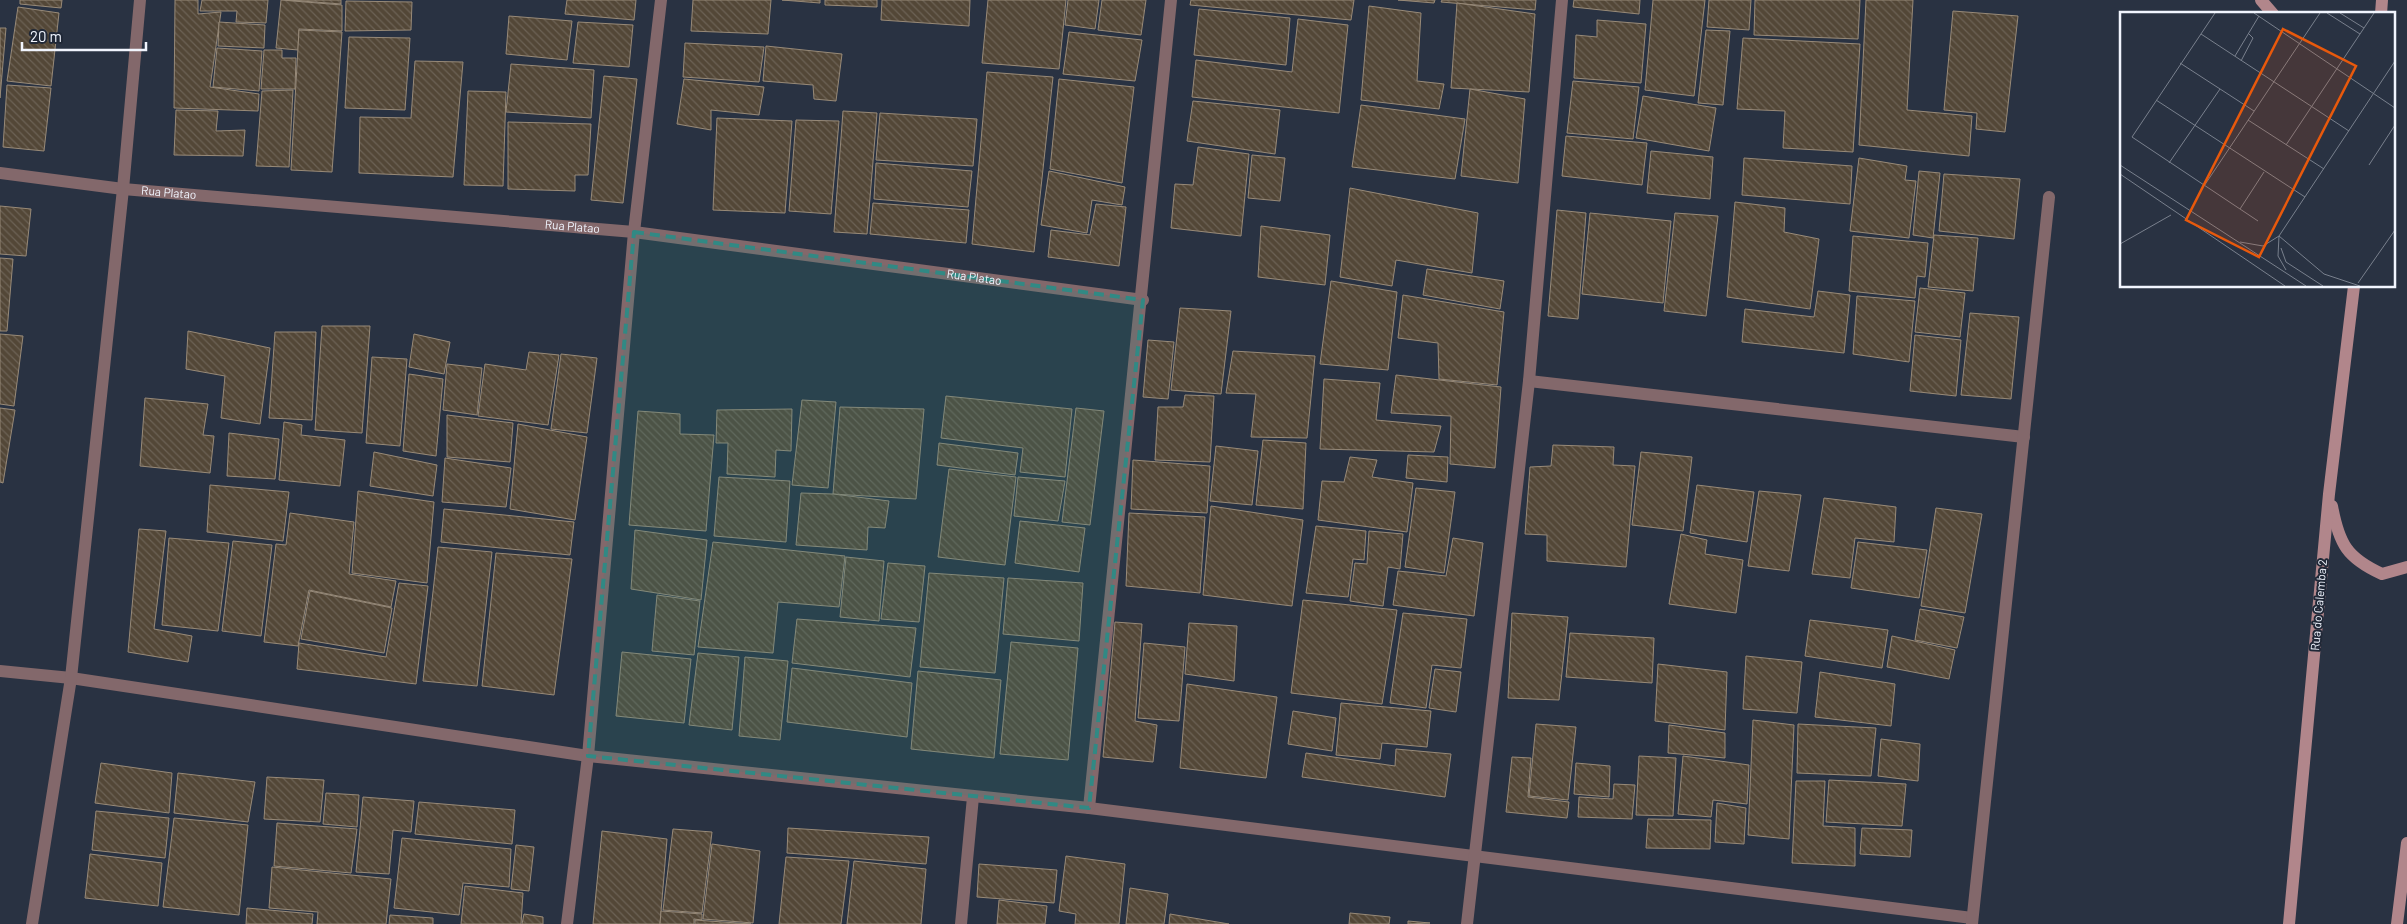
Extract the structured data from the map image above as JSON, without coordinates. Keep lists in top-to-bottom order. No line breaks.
{"streets":{"main road":["Rua do Calemba 2"],"street":["Rua Platao"]},"scale_bar":"20 m"}
